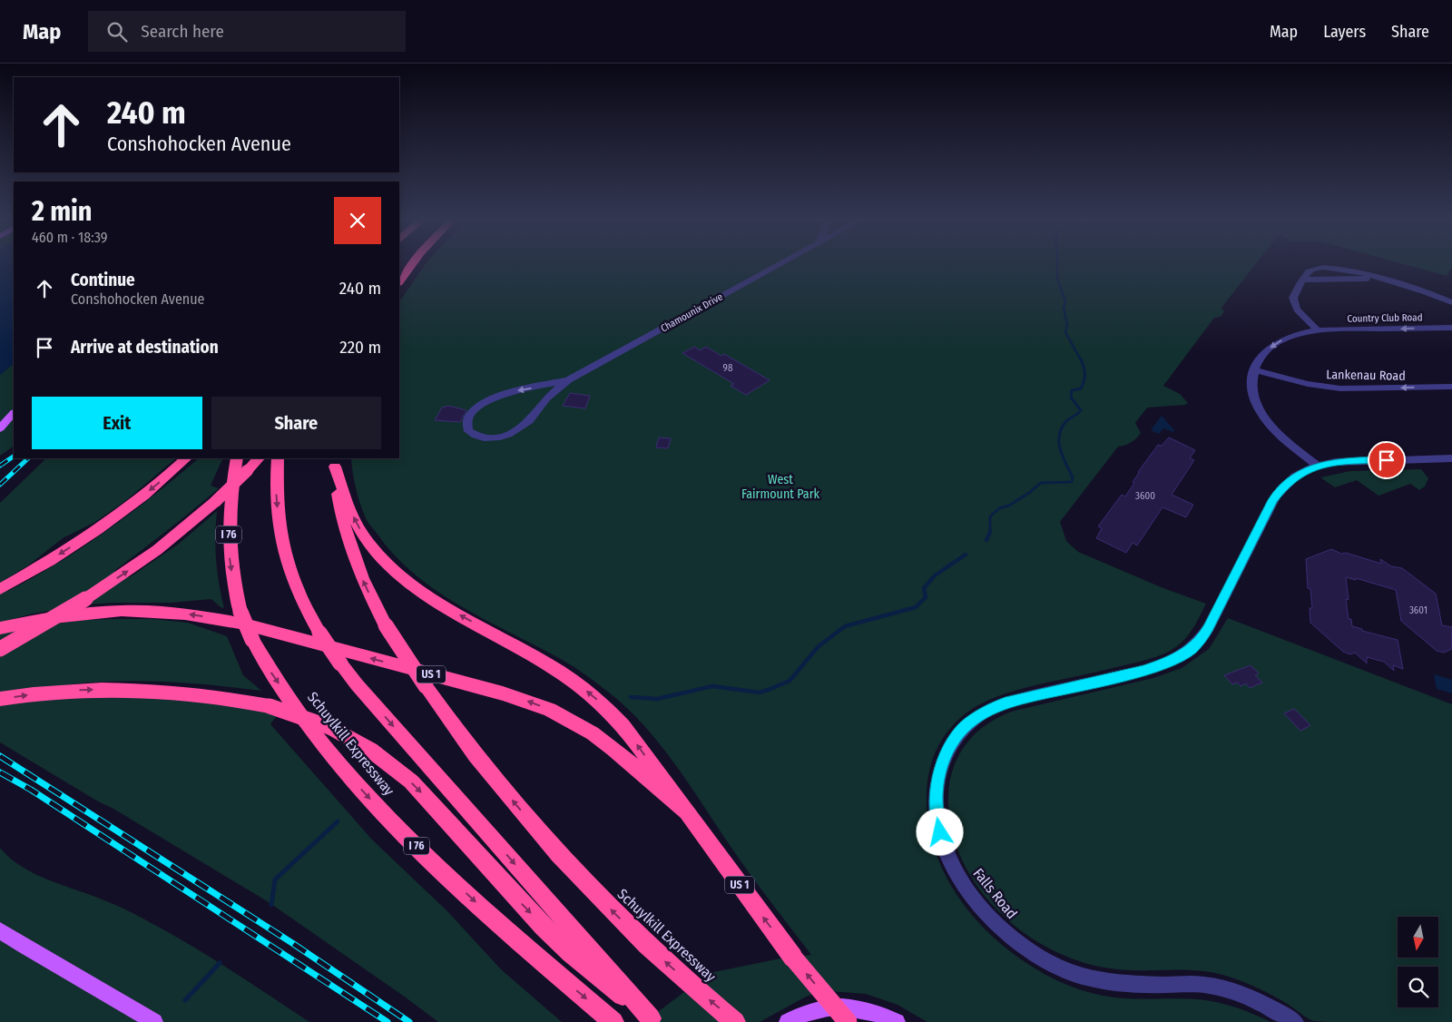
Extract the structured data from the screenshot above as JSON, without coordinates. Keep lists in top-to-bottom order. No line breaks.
{"streets":{"highway":["I 76","US 1","Schuylkill Expressway"],"street":["Chamounix Drive","Country Club Road","Lankenau Road","Falls Road"]},"crossings":[["Country Club Road","Lankenau Road"]],"one_way":["Lankenau Road"],"parks":["West Fairmount Park"],"house_numbers":["98","3600","3601"],"north":"bottom","page":{"header":"Map","search":"Search here","nav":["Map","Layers","Share"],"turn":["240 m","Conshohocken Avenue"],"heading":["2 min","460 m · 18:39"],"list":[{"name":"Continue","note":"Conshohocken Avenue","value":"240 m"},{"name":"Arrive at destination","value":"220 m"}],"buttons":["Exit","Share"]}}
